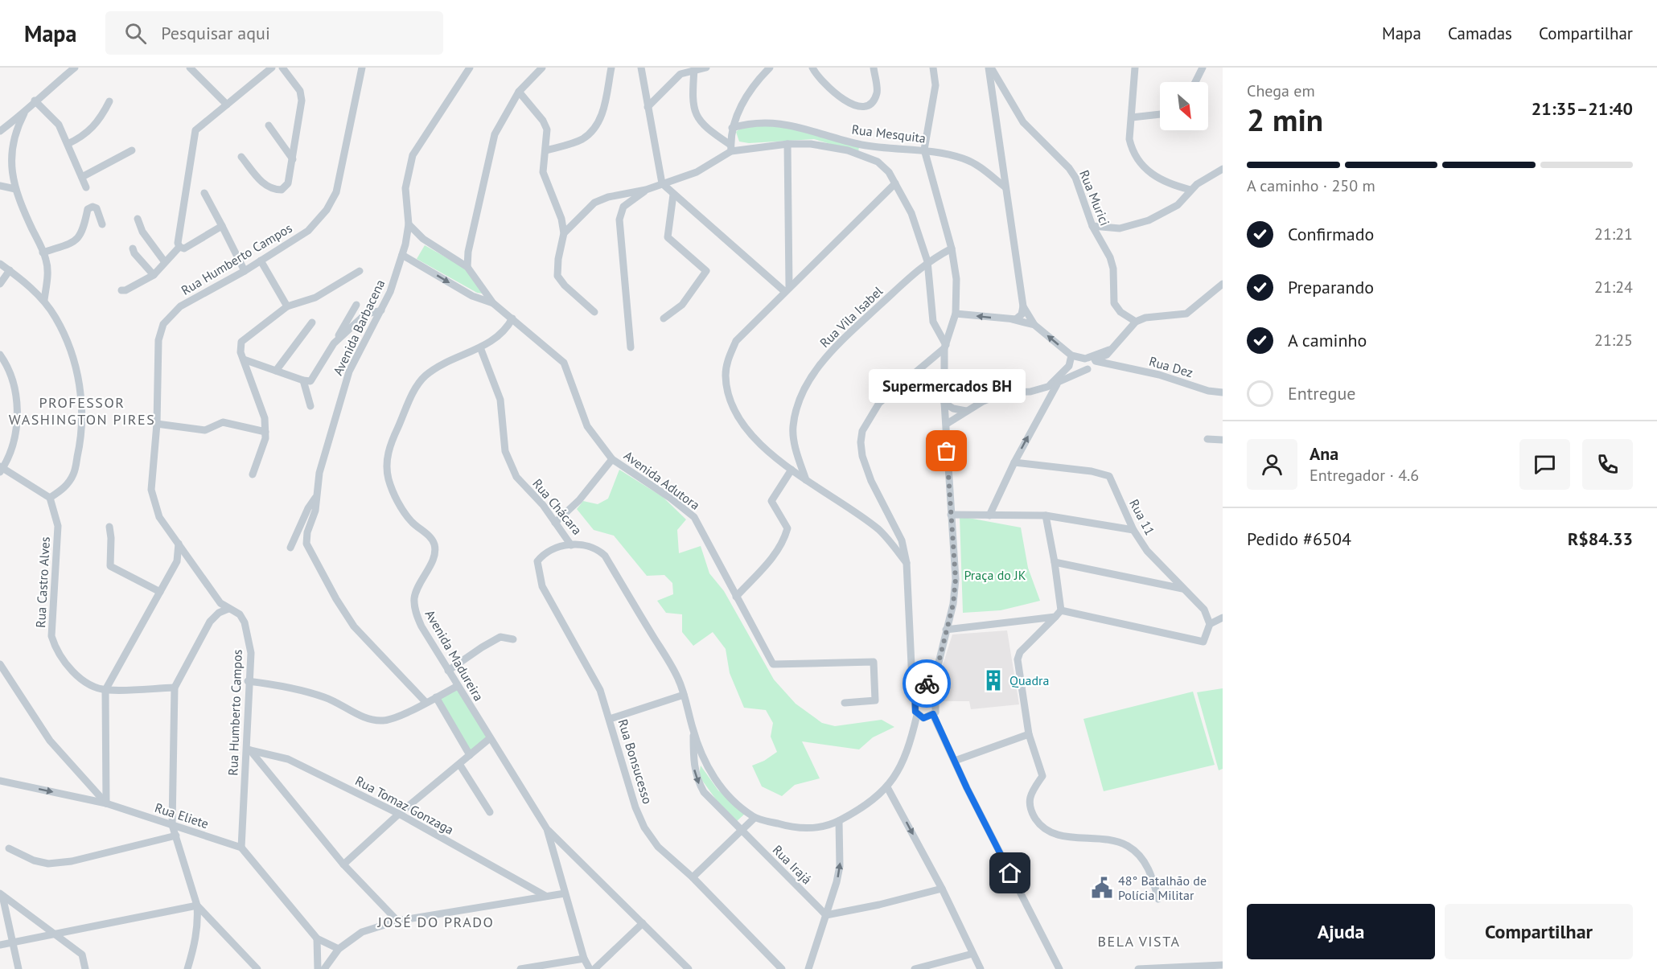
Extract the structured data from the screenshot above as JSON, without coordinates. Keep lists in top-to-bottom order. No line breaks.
{"streets":{"street":["Rua Mesquita","Rua Murici","Rua Humberto Campos","Rua Vila Isabel","Avenida Barbacena","Rua Dez","Avenida Adutora","Rua Chácara","Rua 11","Rua Castro Alves","Avenida Madureira","Rua Bonsucesso","Rua Tomaz Gonzaga","Rua Eliete","Rua Irajá"]},"crossings":[["Rua Humberto Campos","Rua Tomaz Gonzaga"],["Rua Humberto Campos","Rua Eliete"],["Avenida Adutora","Avenida Madureira"],["Rua Chácara","Avenida Madureira"],["Rua Chácara","Rua Bonsucesso"],["Rua Chácara","Rua Irajá"]],"one_way":["Rua Eliete"],"districts":["PROFESSOR WASHINGTON PIRES","JOSÉ DO PRADO","BELA VISTA"],"parks":["Praça do JK"],"places":{"other":["Supermercados BH"],"building":["Quadra"],"public building":["48° Batalhão de Polícia Militar"]},"north":"bottom right","page":{"header":"Mapa","search":"Pesquisar aqui","nav":["Mapa","Camadas","Compartilhar"],"heading":["2 min","Chega em","21:35–21:40"],"panel":["Ana","Entregador · 4.6","Pedido #6504","R$84.33"],"bar":"A caminho · 250 m","list":[["Confirmado","21:21"],["Preparando","21:24"],["A caminho","21:25"],"Entregue"],"bubble":"Supermercados BH","buttons":["Ajuda","Compartilhar"]}}
